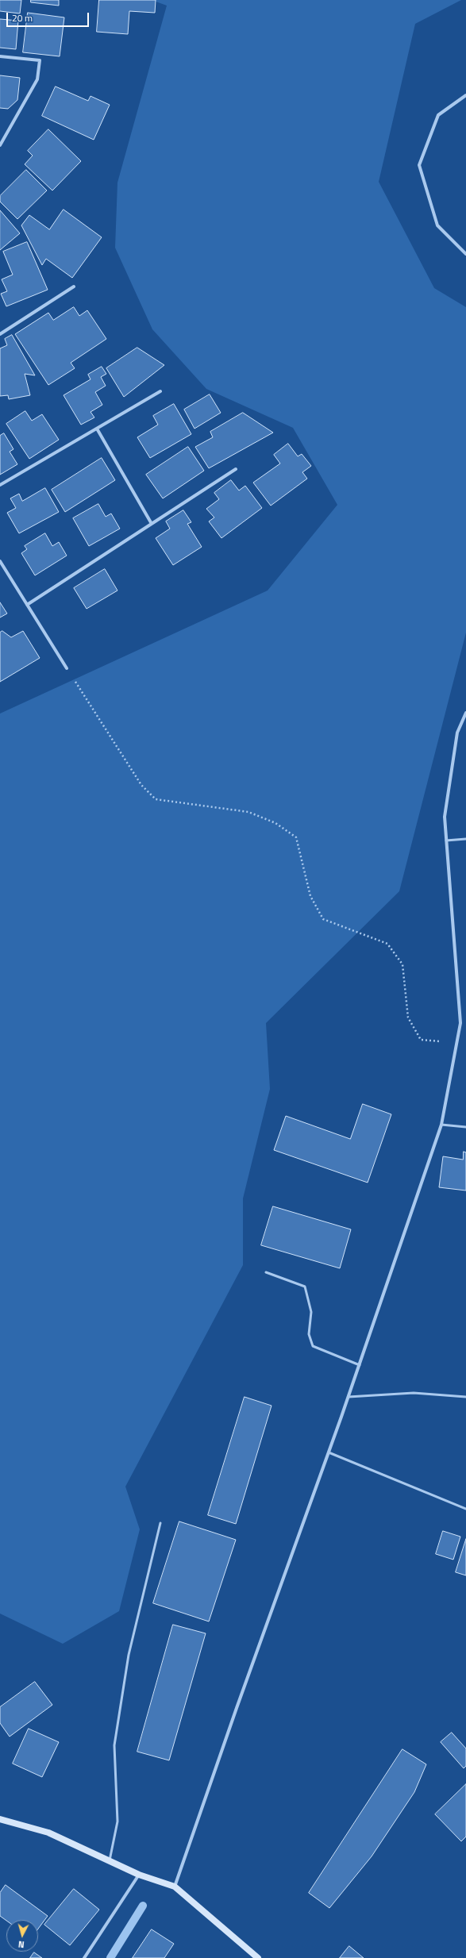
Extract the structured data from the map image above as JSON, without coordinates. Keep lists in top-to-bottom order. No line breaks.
{"scale_bar":"20 m","north":"bottom"}
